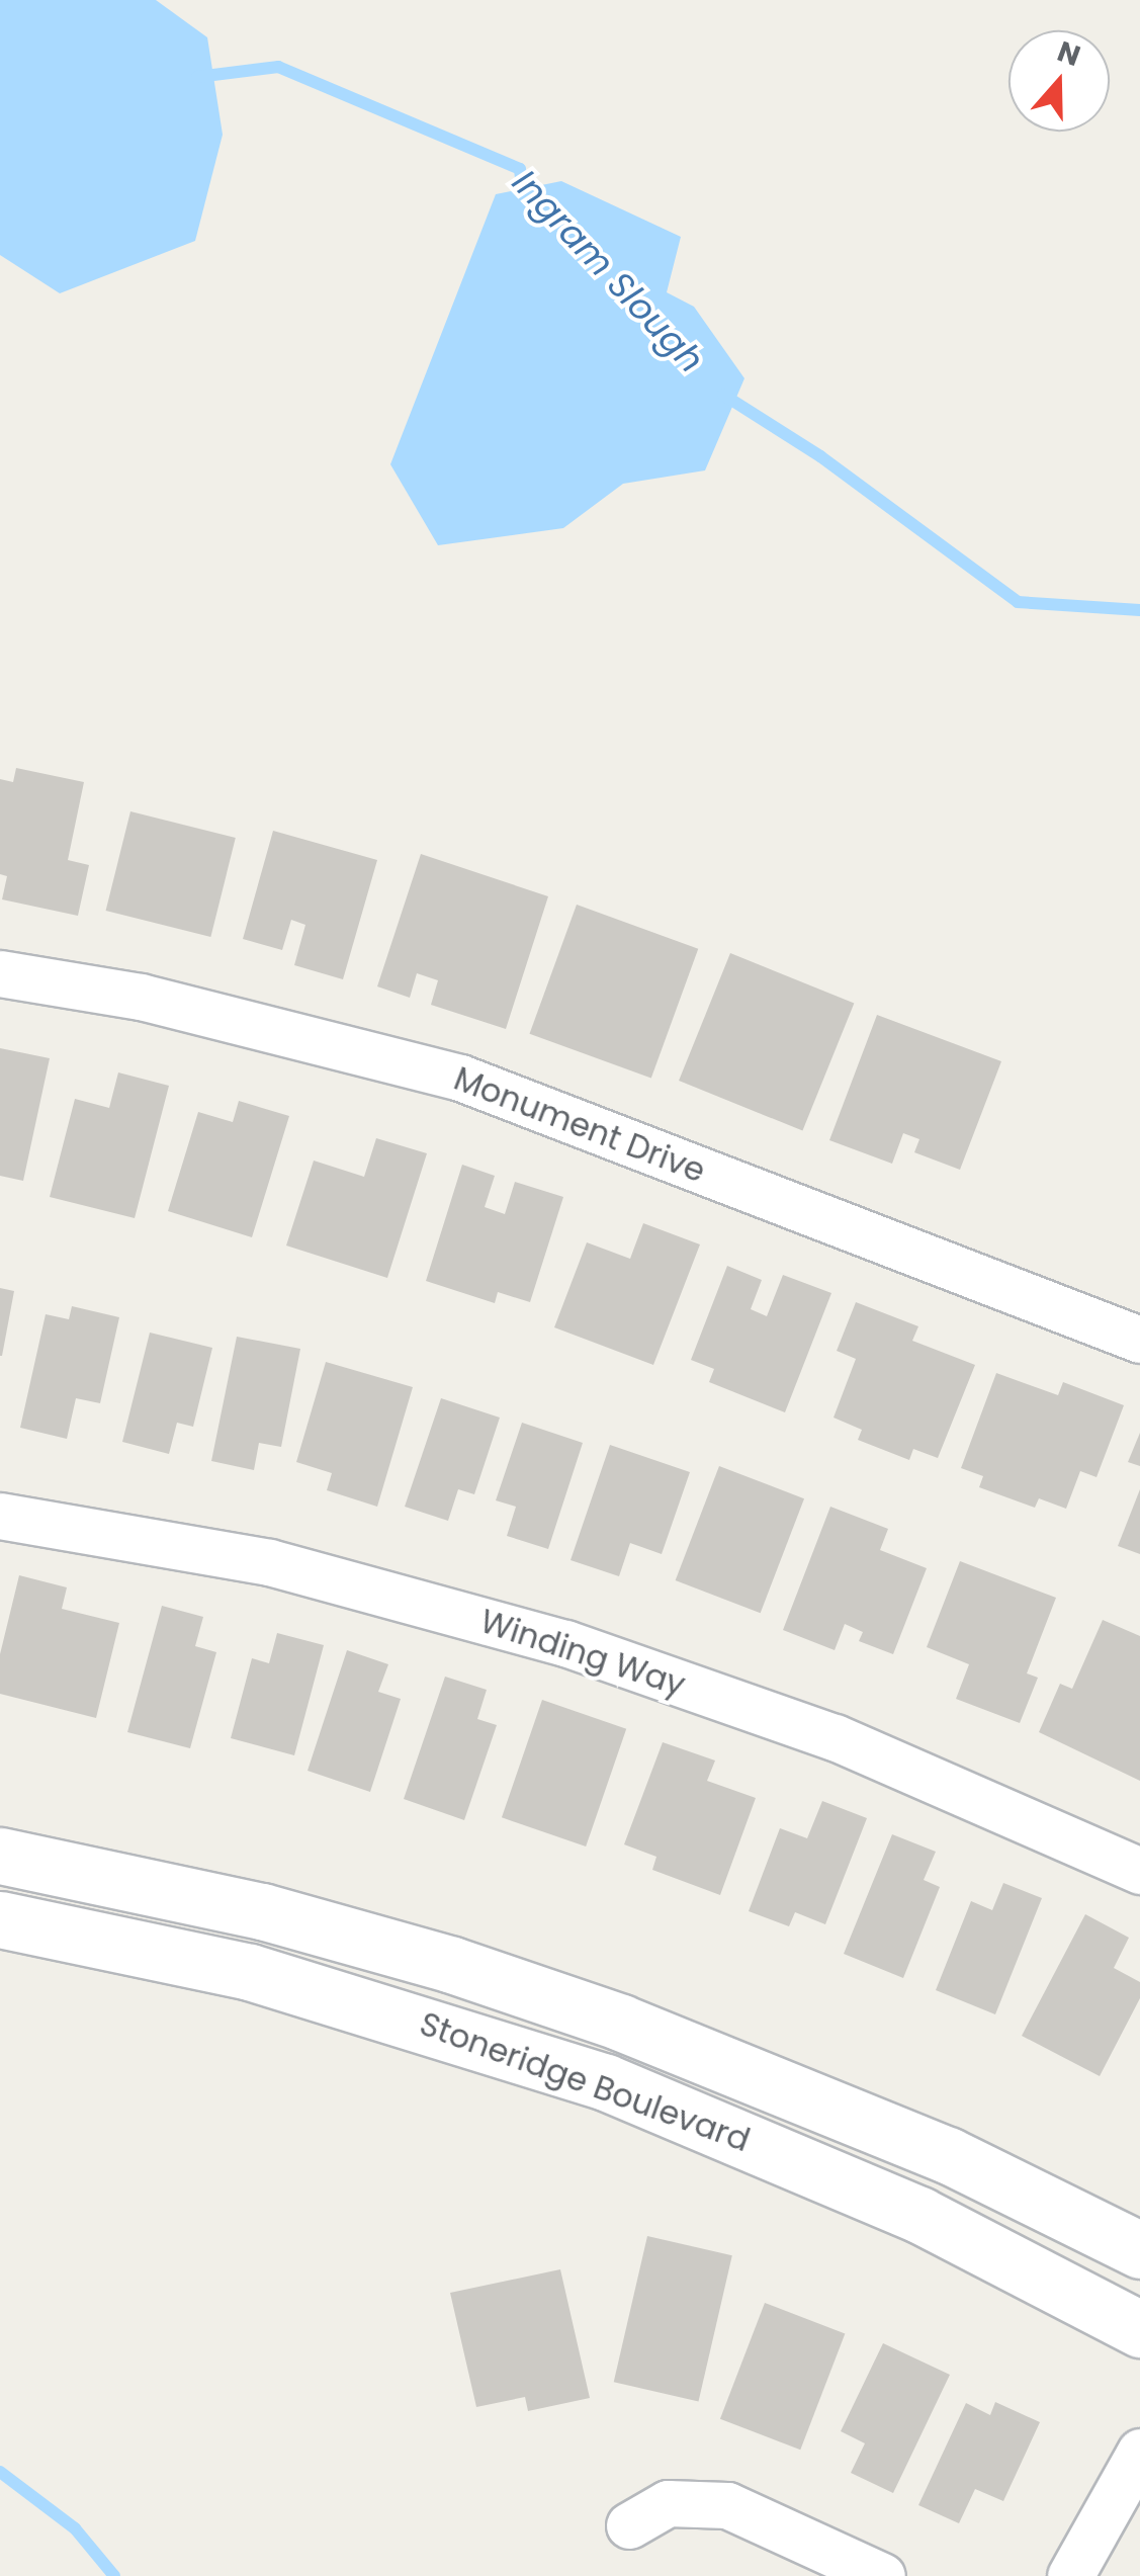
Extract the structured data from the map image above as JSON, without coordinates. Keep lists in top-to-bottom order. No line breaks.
{"streets":{"street":["Monument Drive","Winding Way","Stoneridge Boulevard"]},"water":["Ingram Slough"],"north":"top"}
